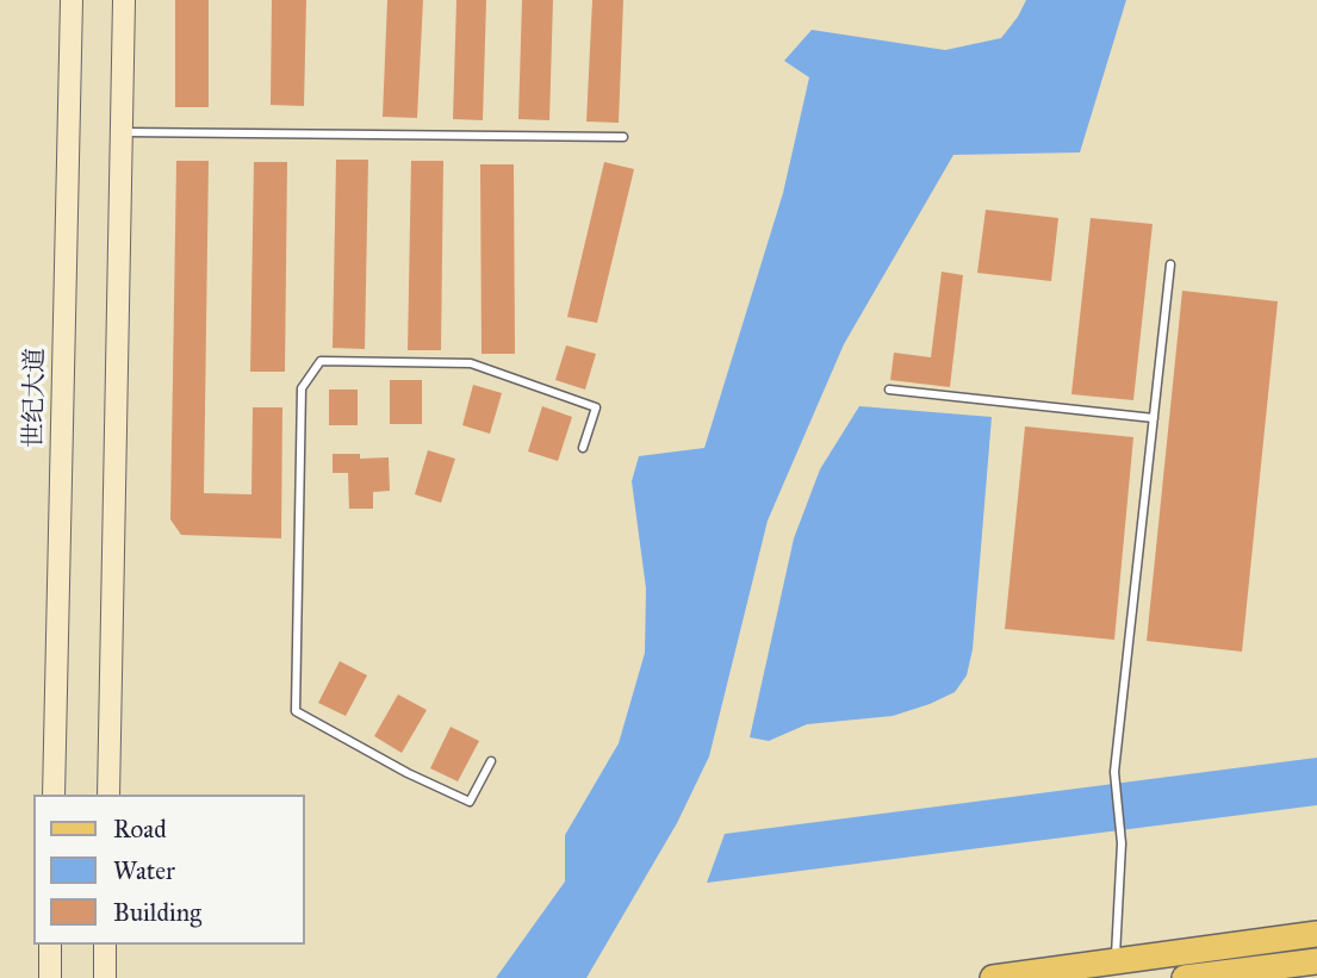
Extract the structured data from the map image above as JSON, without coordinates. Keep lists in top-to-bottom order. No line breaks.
{"streets":{"main road":["世纪大道"]},"legend":["Road","Water","Building"]}
